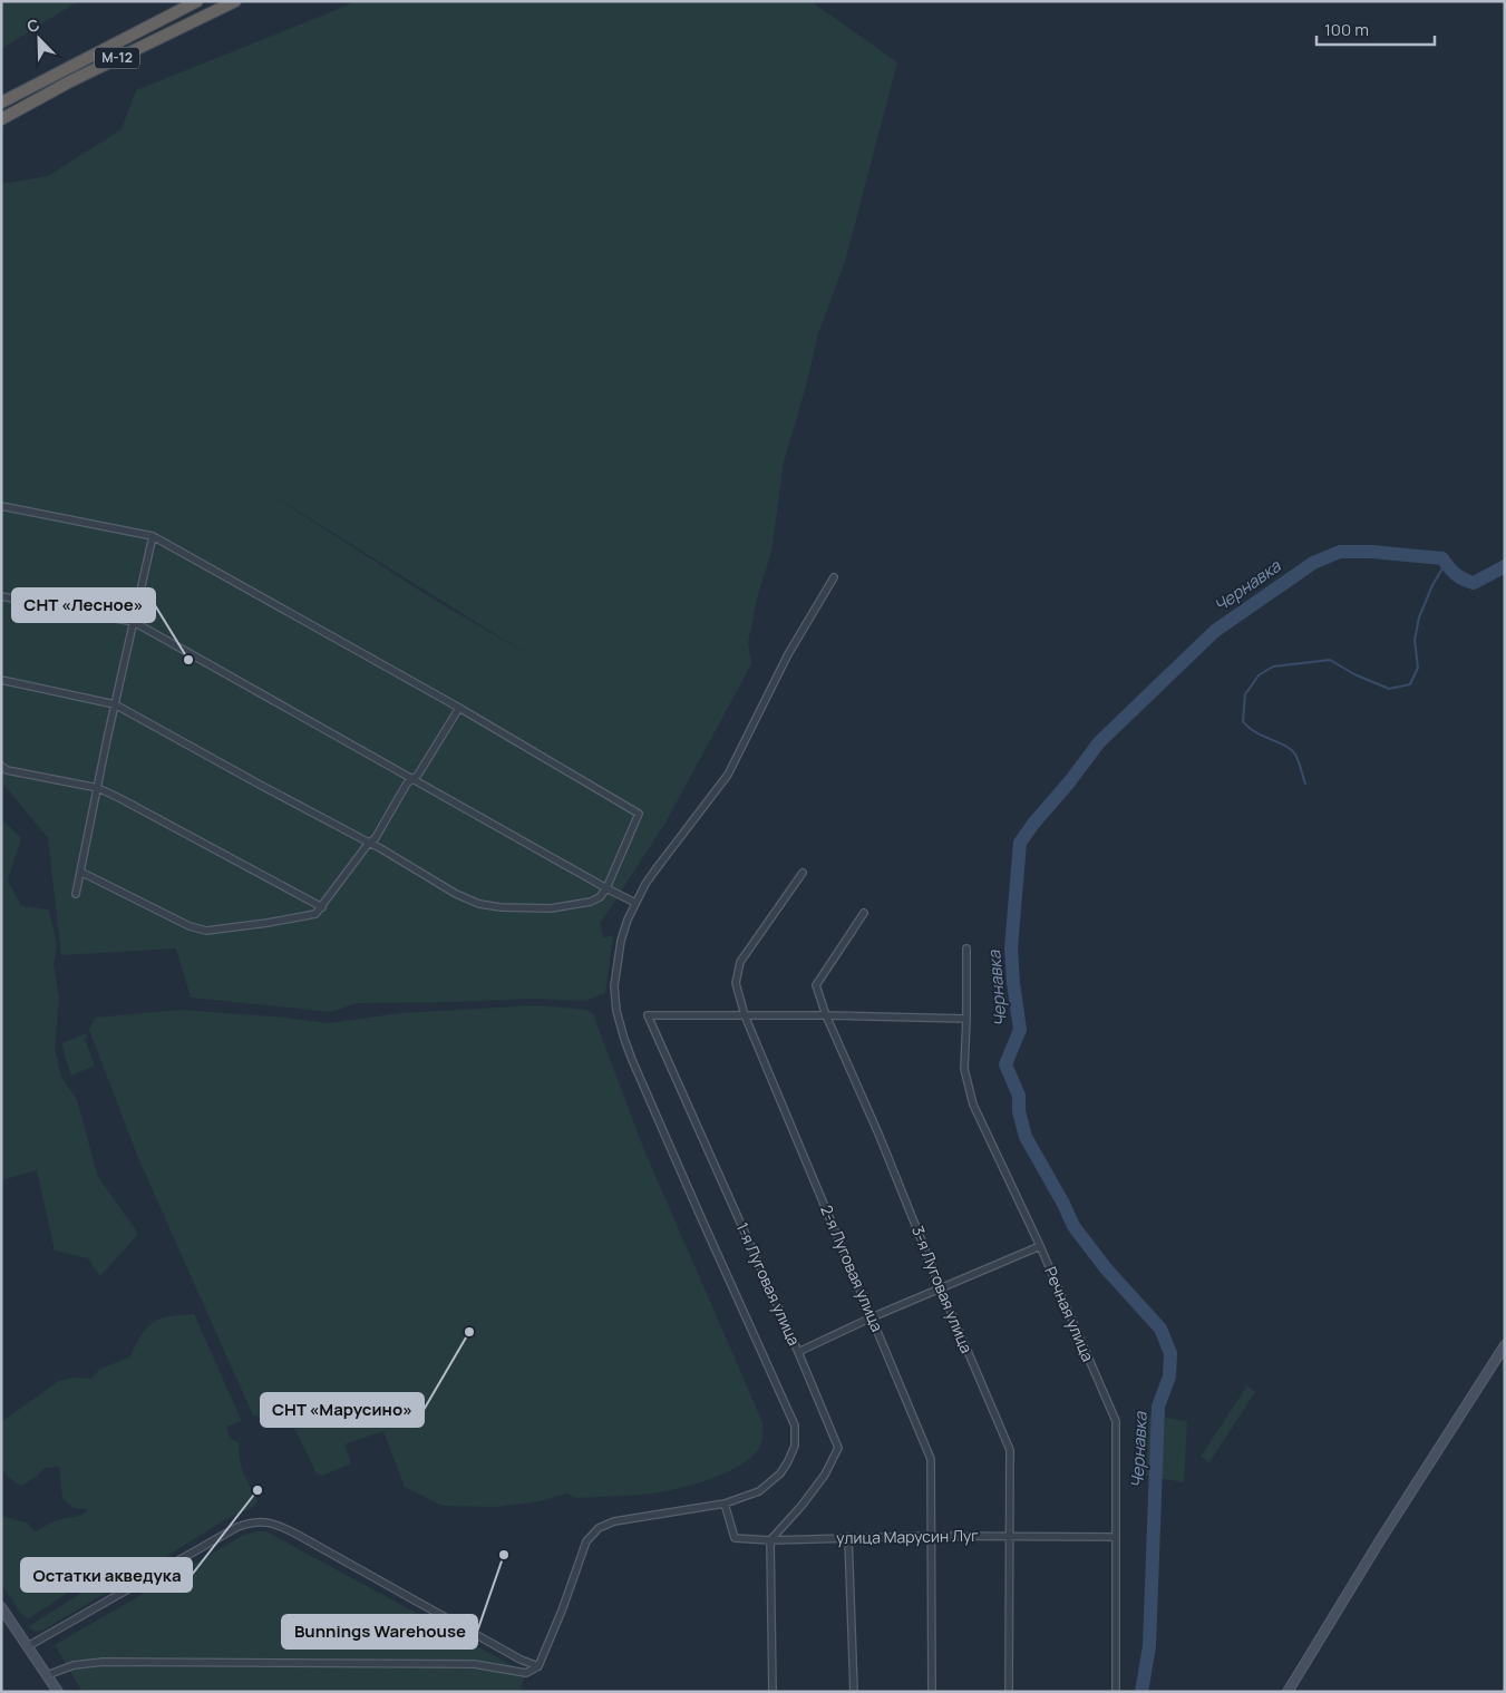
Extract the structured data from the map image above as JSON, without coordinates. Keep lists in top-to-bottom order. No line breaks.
{"streets":{"highway":["М-12"],"street":["2-я Луговая улица","1-я Луговая улица","3-я Луговая улица","Речная улица","улица Марусин Луг"]},"crossings":[["2-я Луговая улица","1-я Луговая улица"],["2-я Луговая улица","улица Марусин Луг"],["1-я Луговая улица","улица Марусин Луг"],["3-я Луговая улица","улица Марусин Луг"],["Речная улица","улица Марусин Луг"]],"water":["Чернавка"],"places":["СНТ «Лесное»","СНТ «Марусино»","Остатки акведука","Bunnings Warehouse"],"scale_bar":"100 m","north":"top left"}
